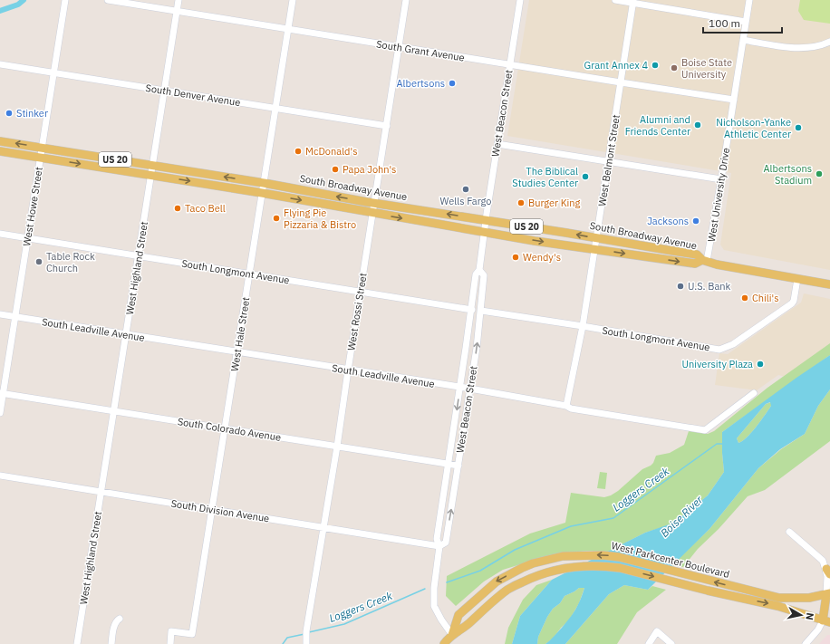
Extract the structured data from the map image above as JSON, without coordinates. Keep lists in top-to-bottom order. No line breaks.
{"streets":{"main road":["US 20","South Broadway Avenue","West Parkcenter Boulevard"],"street":["South Grant Avenue","South Denver Avenue","West Beacon Street","West Belmont Street","West University Drive","West Howe Street","West Highland Street","South Longmont Avenue","West Rossi Street","South Leadville Avenue","West Hale Street","South Colorado Avenue","South Division Avenue"]},"crossings":[["South Grant Avenue","West Beacon Street"],["South Grant Avenue","West Belmont Street"],["South Grant Avenue","West University Drive"],["South Grant Avenue","West Highland Street"],["South Grant Avenue","West Rossi Street"],["South Grant Avenue","West Hale Street"],["South Denver Avenue","West Howe Street"],["South Denver Avenue","West Highland Street"],["South Denver Avenue","West Rossi Street"],["South Denver Avenue","West Hale Street"],["West Beacon Street","South Broadway Avenue"],["West Beacon Street","South Longmont Avenue"],["West Beacon Street","South Leadville Avenue"],["West Beacon Street","South Colorado Avenue"],["West Beacon Street","South Division Avenue"],["West Beacon Street","West Parkcenter Boulevard"],["West Belmont Street","South Broadway Avenue"],["West Belmont Street","South Longmont Avenue"],["West Belmont Street","South Leadville Avenue"],["South Broadway Avenue","West University Drive"],["South Broadway Avenue","West Howe Street"],["South Broadway Avenue","West Highland Street"],["South Broadway Avenue","South Longmont Avenue"],["South Broadway Avenue","West Rossi Street"],["South Broadway Avenue","West Hale Street"],["West Howe Street","South Longmont Avenue"],["West Howe Street","South Leadville Avenue"],["West Howe Street","South Colorado Avenue"],["West Highland Street","South Longmont Avenue"],["West Highland Street","South Leadville Avenue"],["West Highland Street","South Colorado Avenue"],["West Highland Street","South Division Avenue"],["South Longmont Avenue","West Rossi Street"],["South Longmont Avenue","West Hale Street"],["West Rossi Street","South Leadville Avenue"],["West Rossi Street","South Colorado Avenue"],["West Rossi Street","South Division Avenue"],["South Leadville Avenue","West Hale Street"],["West Hale Street","South Colorado Avenue"],["West Hale Street","South Division Avenue"]],"water":["Loggers Creek","Boise River"],"places":["Grant Annex 4","Boise State University","Albertsons","Stinker","Alumni and Friends Center","Nicholson-Yanke Athletic Center","McDonald's","Papa John's","Albertsons Stadium","The Biblical Studies Center","Wells Fargo","Burger King","Taco Bell","Flying Pie Pizzaria & Bistro","Jacksons","Wendy's","Table Rock Church","U.S. Bank","Chili's","University Plaza"],"scale_bar":"100 m","north":"right"}
